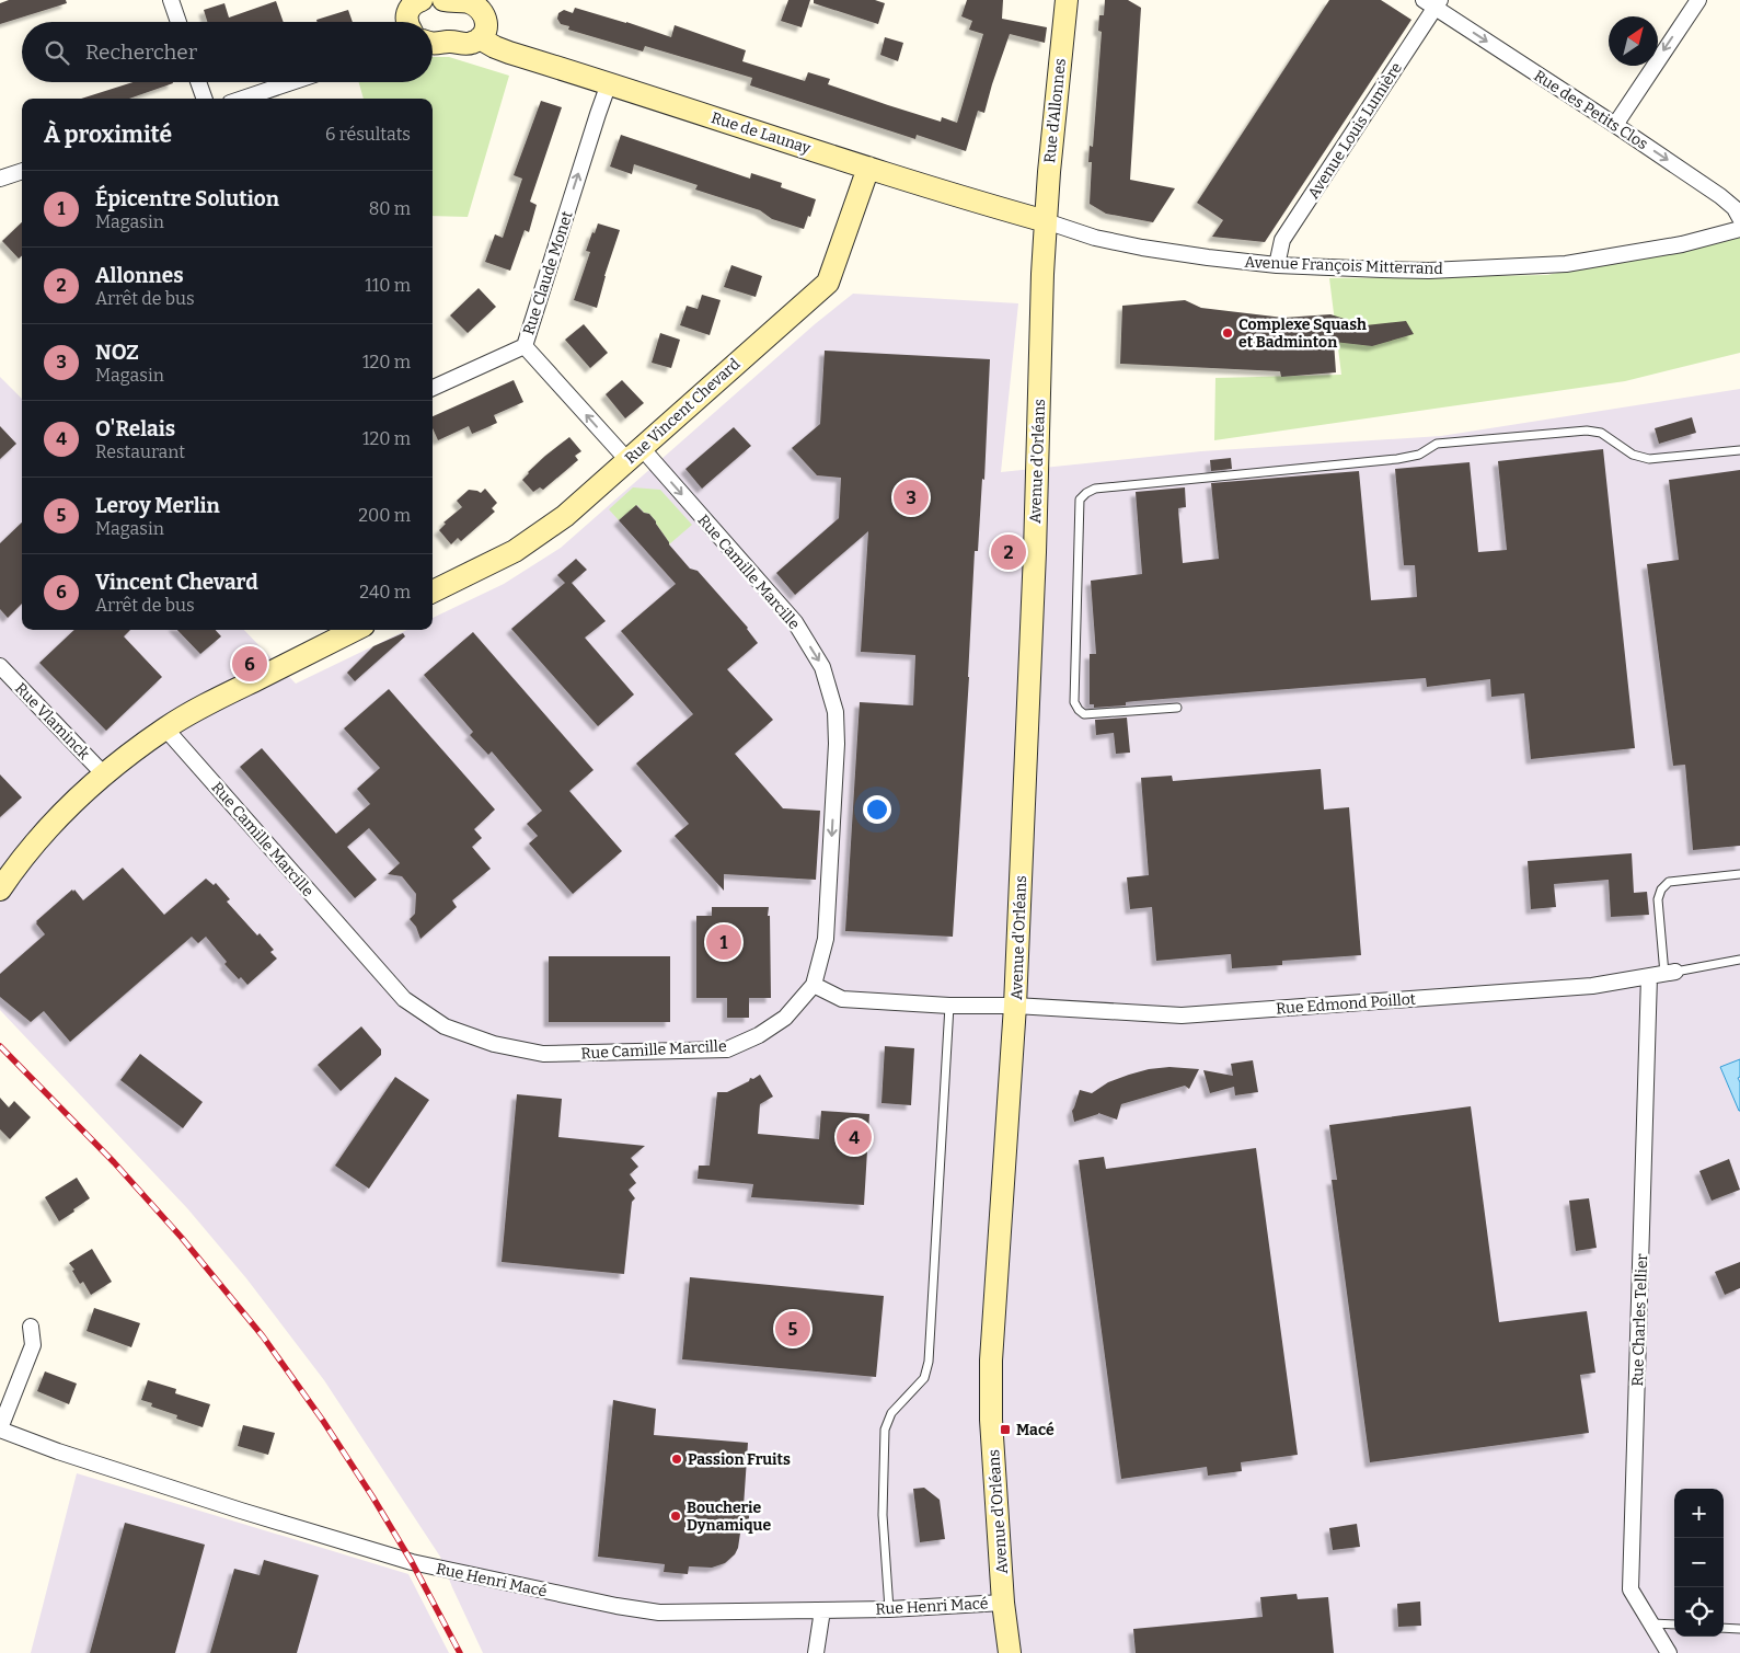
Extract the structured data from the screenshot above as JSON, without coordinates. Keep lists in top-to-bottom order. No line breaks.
{"streets":{"street":["Rue des Petits Clos","Rue d'Allonnes","Avenue Louis Lumière","Rue de Launay","Avenue François Mitterrand","Rue Claude Monet","Rue Vincent Chevard","Avenue d'Orléans","Rue Camille Marcille","Rue Vlaminck","Rue Edmond Poillot","Rue Charles Tellier","Rue Henri Macé"]},"crossings":[["Rue des Petits Clos","Avenue Louis Lumière"],["Rue d'Allonnes","Rue de Launay"],["Rue d'Allonnes","Avenue François Mitterrand"],["Rue d'Allonnes","Avenue d'Orléans"],["Avenue Louis Lumière","Avenue François Mitterrand"],["Rue de Launay","Avenue François Mitterrand"],["Rue de Launay","Rue Claude Monet"],["Rue de Launay","Rue Vincent Chevard"],["Rue de Launay","Avenue d'Orléans"],["Avenue François Mitterrand","Avenue d'Orléans"],["Rue Claude Monet","Rue Vincent Chevard"],["Rue Claude Monet","Rue Camille Marcille"],["Rue Vincent Chevard","Rue Camille Marcille"],["Avenue d'Orléans","Rue Edmond Poillot"],["Avenue d'Orléans","Rue Henri Macé"],["Rue Camille Marcille","Rue Edmond Poillot"],["Rue Edmond Poillot","Rue Charles Tellier"]],"one_way":["Rue des Petits Clos","Rue Claude Monet","Rue Camille Marcille"],"places":{"other":["Complexe Squash et Badminton","Passion Fruits","Boucherie Dynamique"],"transit":["Macé"]},"north":"top right","page":{"search":"Rechercher","heading":["À proximité","6 résultats"],"list":[{"mark":"1","name":"Épicentre Solution","note":"Magasin","value":"80 m"},{"mark":"2","name":"Allonnes","note":"Arrêt de bus","value":"110 m"},{"mark":"3","name":"NOZ","note":"Magasin","value":"120 m"},{"mark":"4","name":"O'Relais","note":"Restaurant","value":"120 m"},{"mark":"5","name":"Leroy Merlin","note":"Magasin","value":"200 m"},{"mark":"6","name":"Vincent Chevard","note":"Arrêt de bus","value":"240 m"}],"pins":["3","2","6","1","4","5"],"map_buttons":["+","−"]}}
